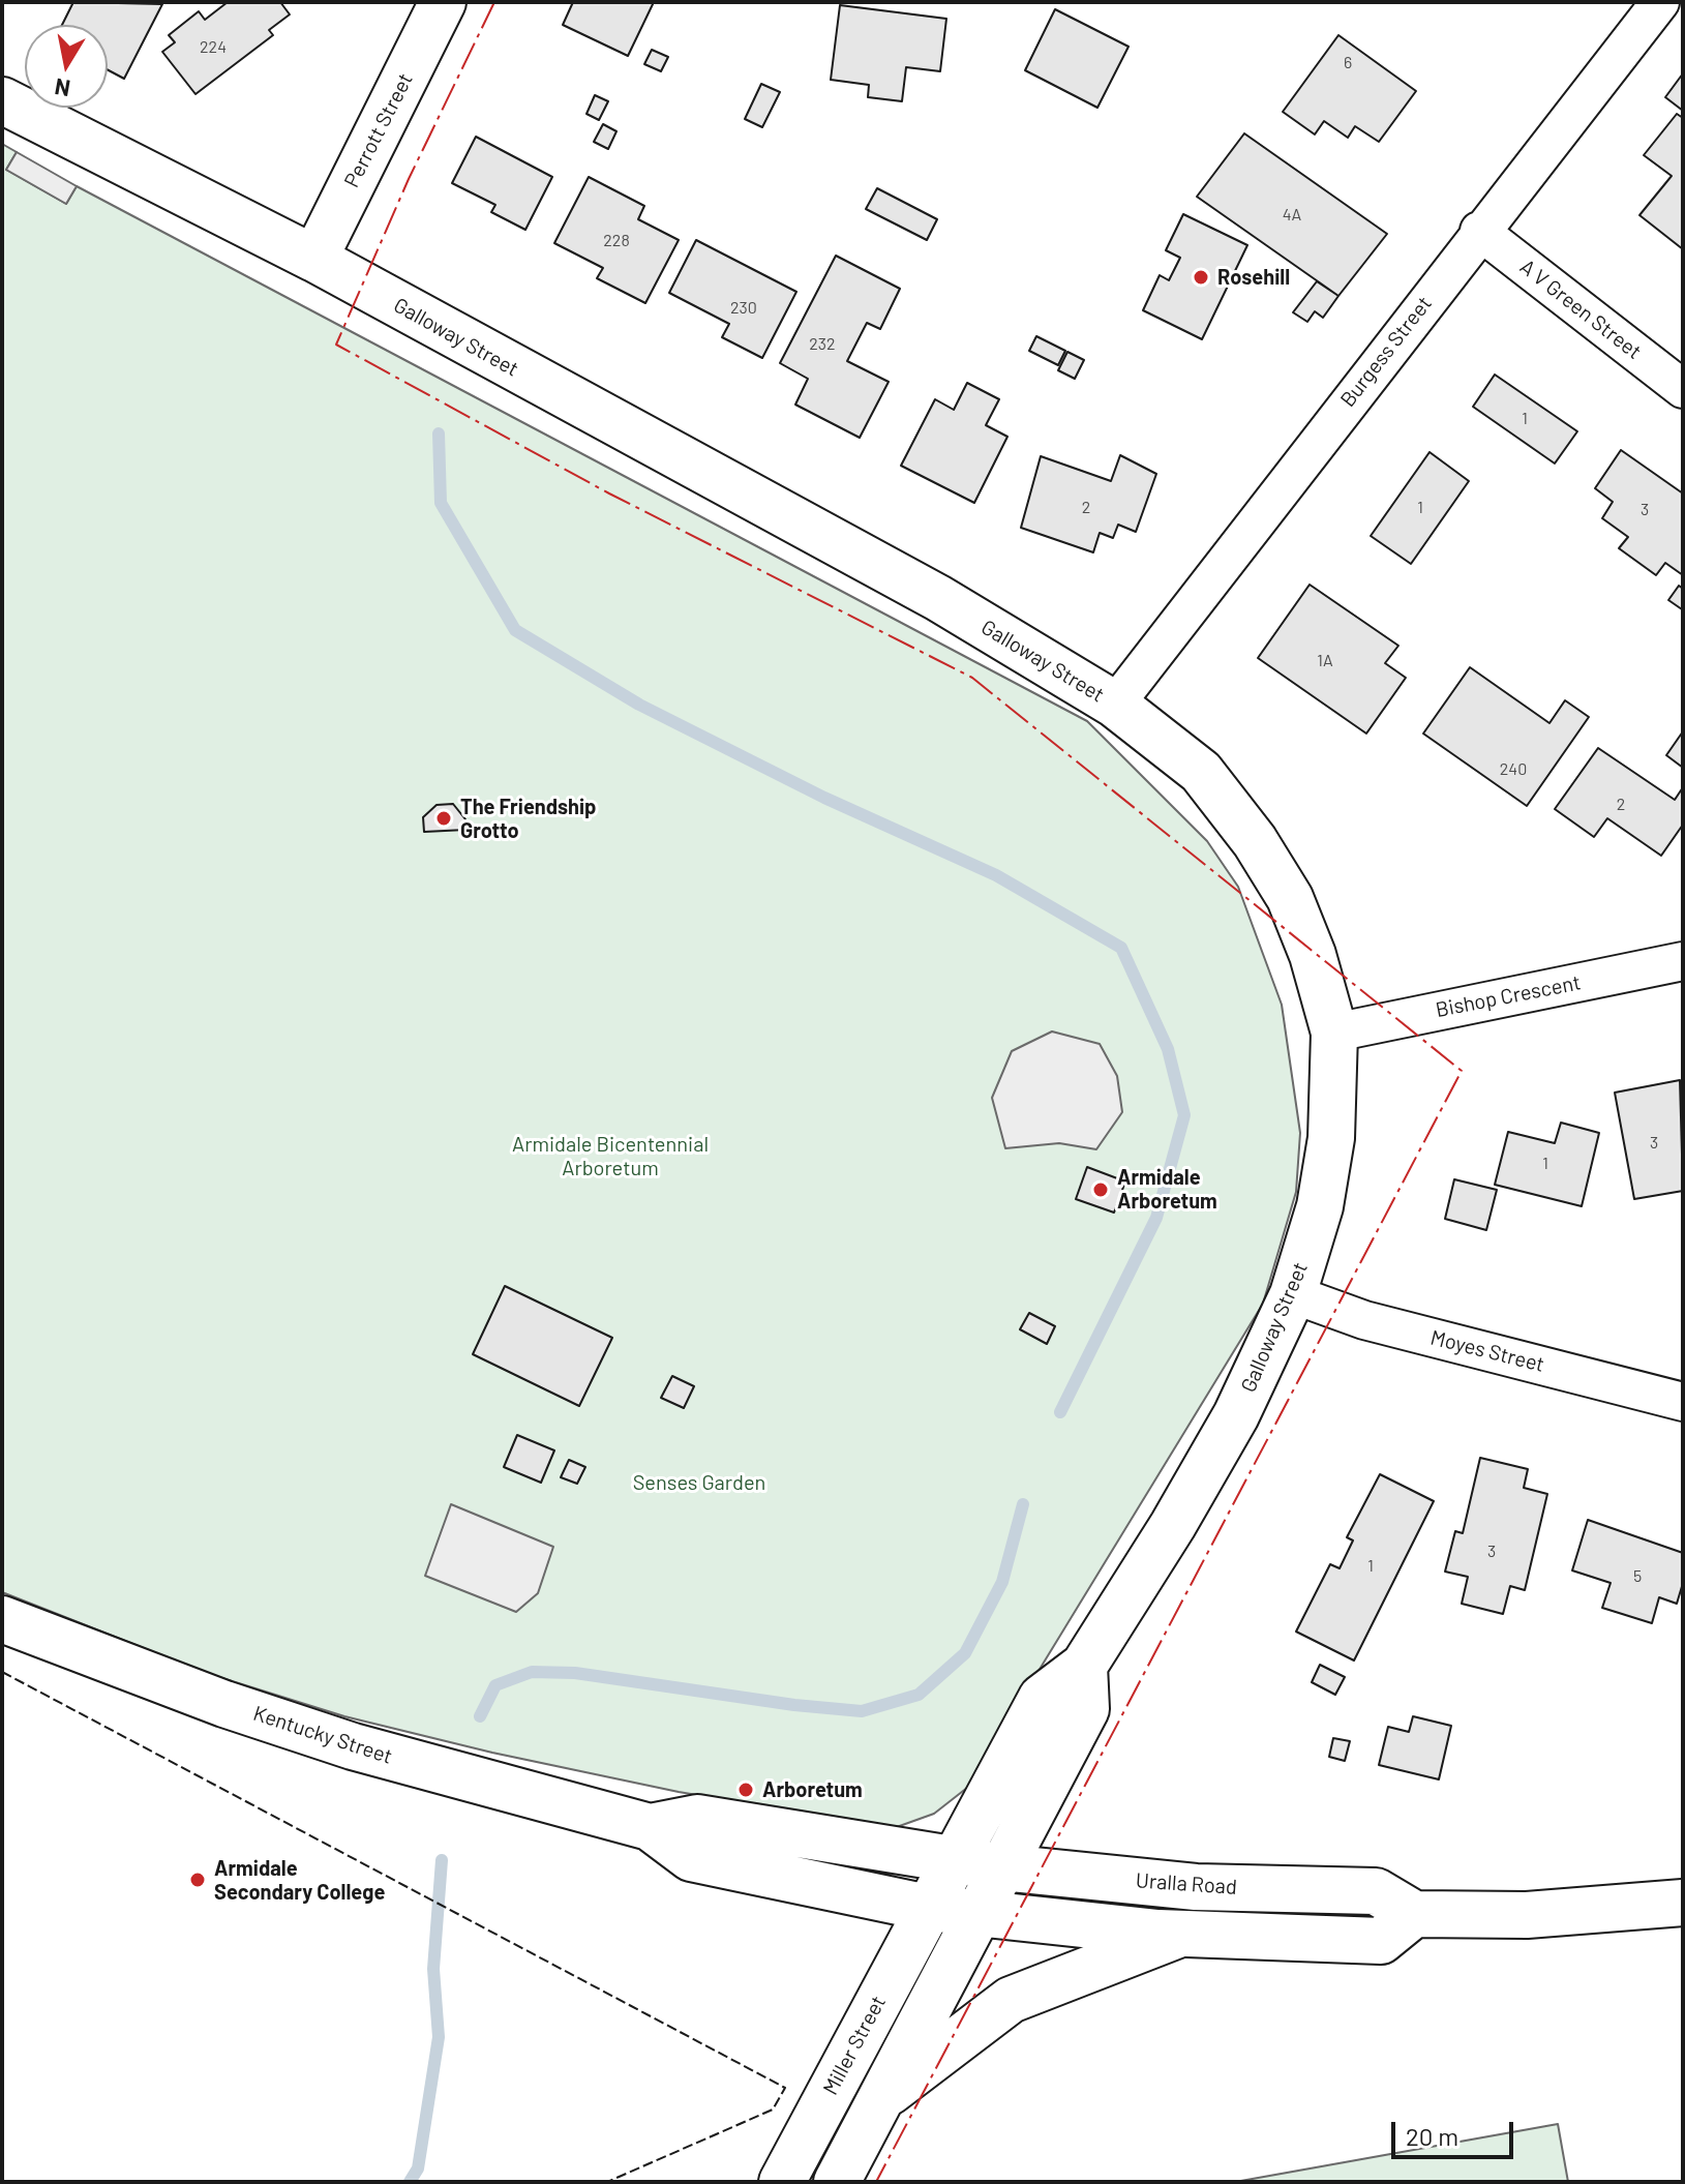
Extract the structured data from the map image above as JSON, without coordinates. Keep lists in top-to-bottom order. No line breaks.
{"streets":{"main road":["Perrott Street","Galloway Street","Kentucky Street","Uralla Road","Miller Street"],"street":["A V Green Street","Burgess Street","Bishop Crescent","Moyes Street"]},"crossings":[["Perrott Street","Galloway Street"],["A V Green Street","Burgess Street"],["Galloway Street","Burgess Street"],["Galloway Street","Bishop Crescent"],["Galloway Street","Moyes Street"],["Galloway Street","Kentucky Street"],["Galloway Street","Uralla Road"],["Galloway Street","Miller Street"],["Kentucky Street","Uralla Road"],["Kentucky Street","Miller Street"]],"parks":["Armidale Bicentennial Arboretum","Senses Garden"],"places":["Rosehill","The Friendship Grotto","Armidale Arboretum","Arboretum","Armidale Secondary College"],"house_numbers":["224","6","4A","228","230","232","1","2","1","3","1A","240","2","3","1","3","1","5"],"scale_bar":"20 m","north":"bottom"}
